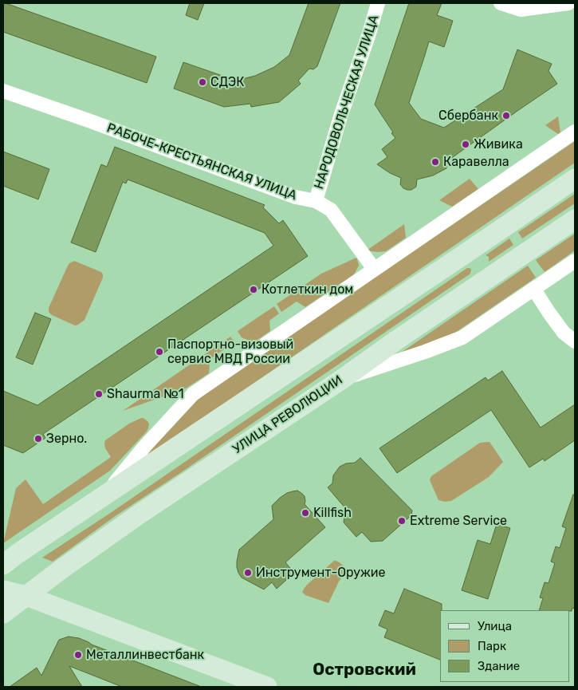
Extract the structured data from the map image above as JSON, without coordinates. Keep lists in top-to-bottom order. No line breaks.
{"streets":{"main road":["УЛИЦА РЕВОЛЮЦИИ"],"street":["НАРОДОВОЛЬЧЕСКАЯ УЛИЦА","РАБОЧЕ-КРЕСТЬЯНСКАЯ УЛИЦА"]},"crossings":[["НАРОДОВОЛЬЧЕСКАЯ УЛИЦА","РАБОЧЕ-КРЕСТЬЯНСКАЯ УЛИЦА"]],"districts":["Островский"],"places":["СДЭК","Сбербанк","Живика","Каравелла","Котлеткин дом","Паспортно-визовый сервис МВД России","Shaurma №1","Зерно.","Killfish","Extreme Service","Инструмент-Оружие","Металлинвестбанк"],"legend":["Улица","Парк","Здание"]}
